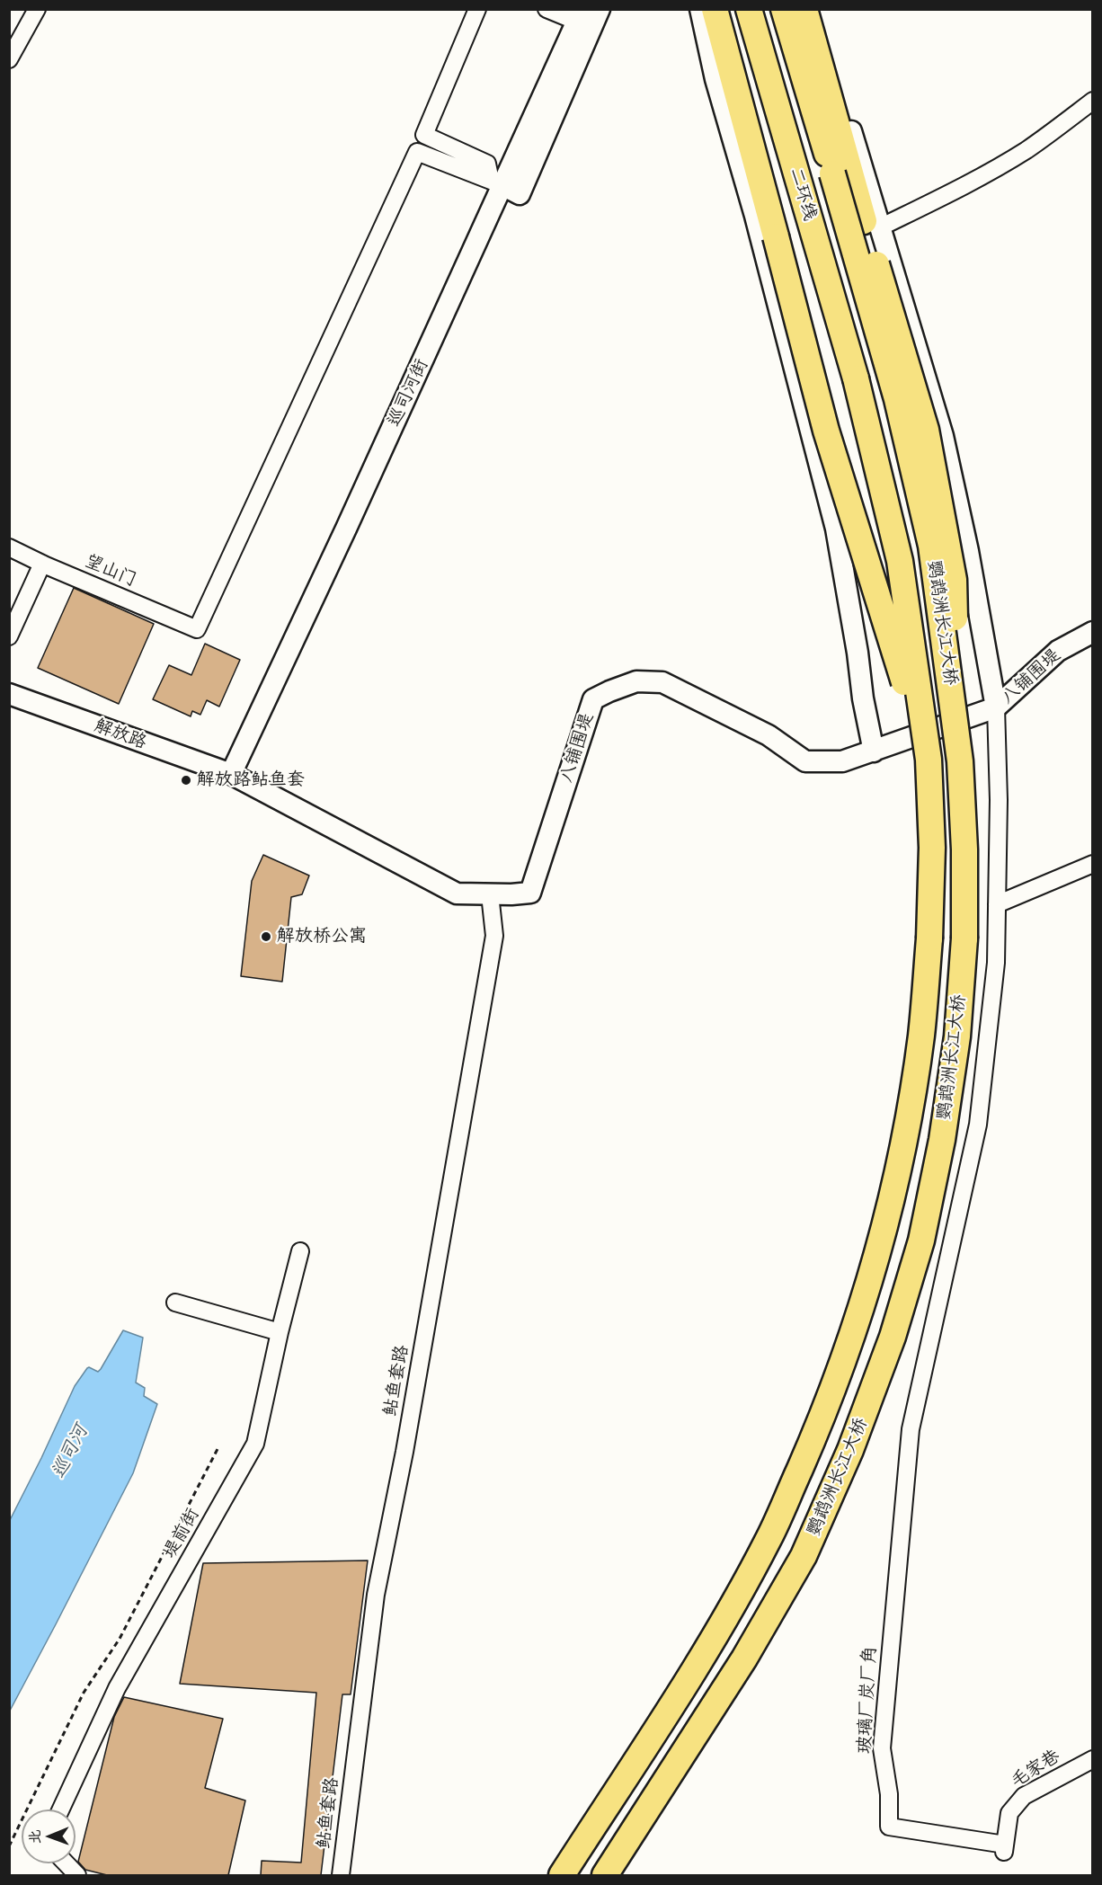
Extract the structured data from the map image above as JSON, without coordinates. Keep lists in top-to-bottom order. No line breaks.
{"streets":{"highway":["二环线","鹦鹉洲长江大桥"],"street":["巡司河街","望山门","八铺围堤","解放路","鲇鱼套路","堤前街","玻璃厂炭厂角","毛家巷"]},"crossings":[["二环线","鹦鹉洲长江大桥"],["巡司河街","望山门"],["巡司河街","八铺围堤"],["巡司河街","解放路"],["八铺围堤","解放路"],["八铺围堤","鲇鱼套路"],["玻璃厂炭厂角","毛家巷"]],"water":["巡司河"],"places":["解放路鲇鱼套","解放桥公寓"],"north":"left"}
